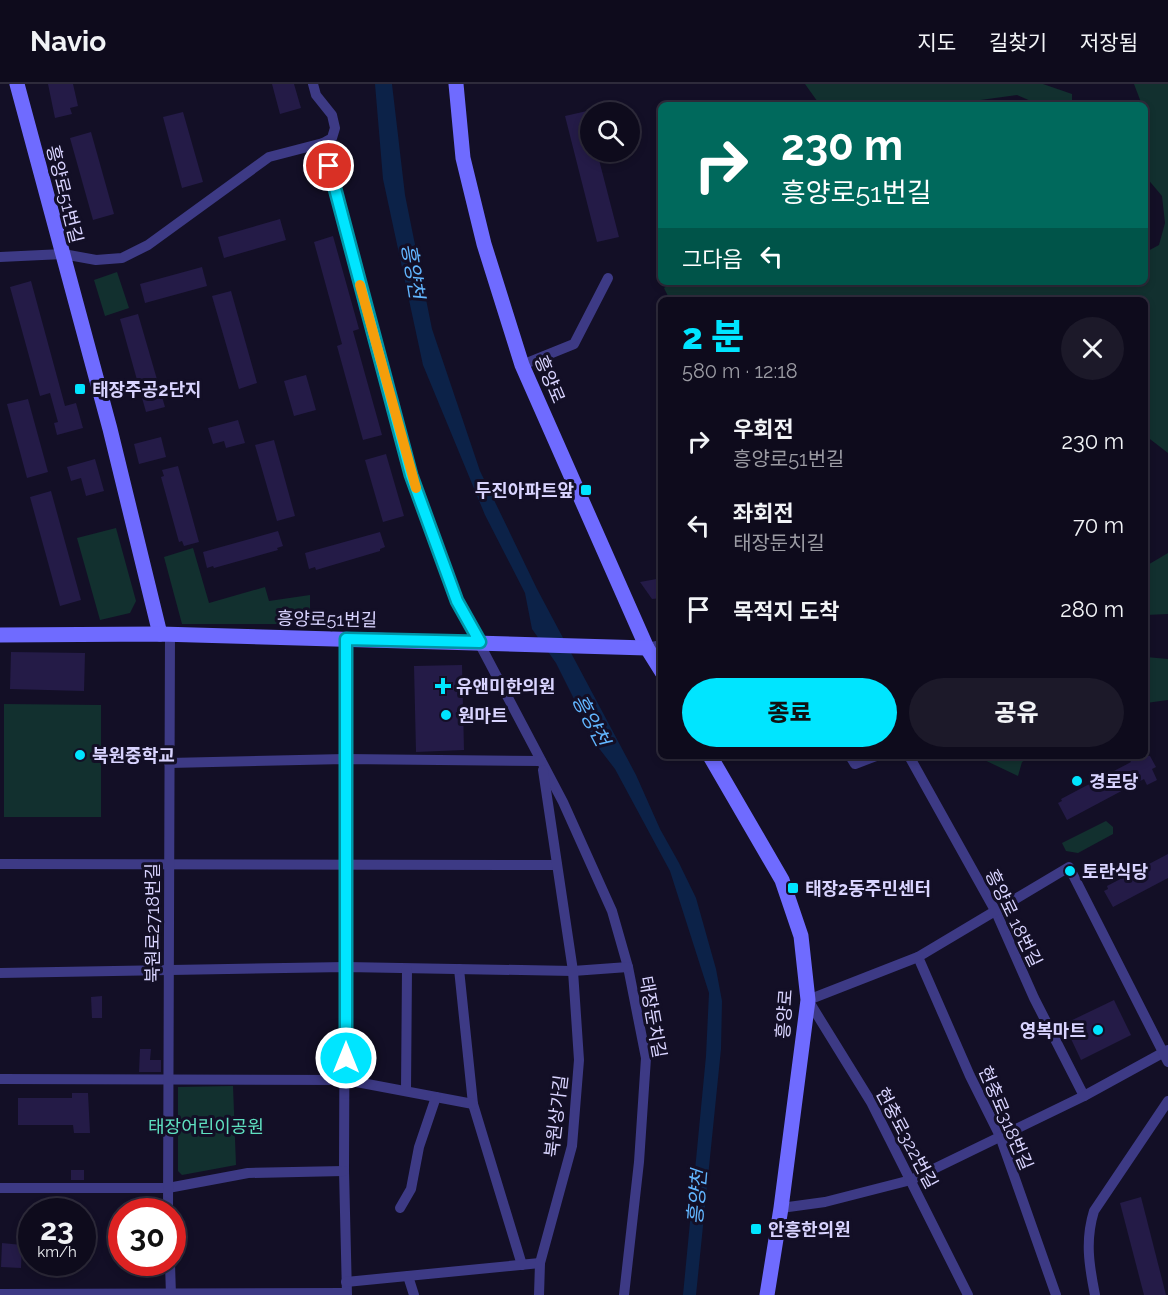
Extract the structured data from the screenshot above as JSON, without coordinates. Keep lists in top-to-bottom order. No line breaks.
{"streets":{"street":["흥양로51번길","흥양로","흥양로 18번길","북원로2718번길","태장둔치길","북원상가길","현충로318번길","현충로322번길"]},"crossings":[["흥양로51번길","흥양로"],["흥양로51번길","북원로2718번길"],["흥양로51번길","태장둔치길"],["흥양로","현충로322번길"],["태장둔치길","북원상가길"]],"water":["흥양천"],"parks":["태장어린이공원"],"places":{"transit":["태장주공2단지","두진아파트앞","태장2동주민센터","안흥한의원"],"health":["유앤미한의원"],"other":["원마트","북원중학교","경로당","토란식당","영복마트"]},"page":{"header":"Navio","nav":["지도","길찾기","저장됨"],"turn":["230 m","흥양로51번길"],"then":"그다음","heading":["2 분","580 m · 12:18"],"list":[{"name":"우회전","note":"흥양로51번길","value":"230 m"},{"name":"좌회전","note":"태장둔치길","value":"70 m"},{"name":"목적지 도착","value":"280 m"}],"buttons":["종료","공유"],"speed":"23 km/h","limit":"30"}}
